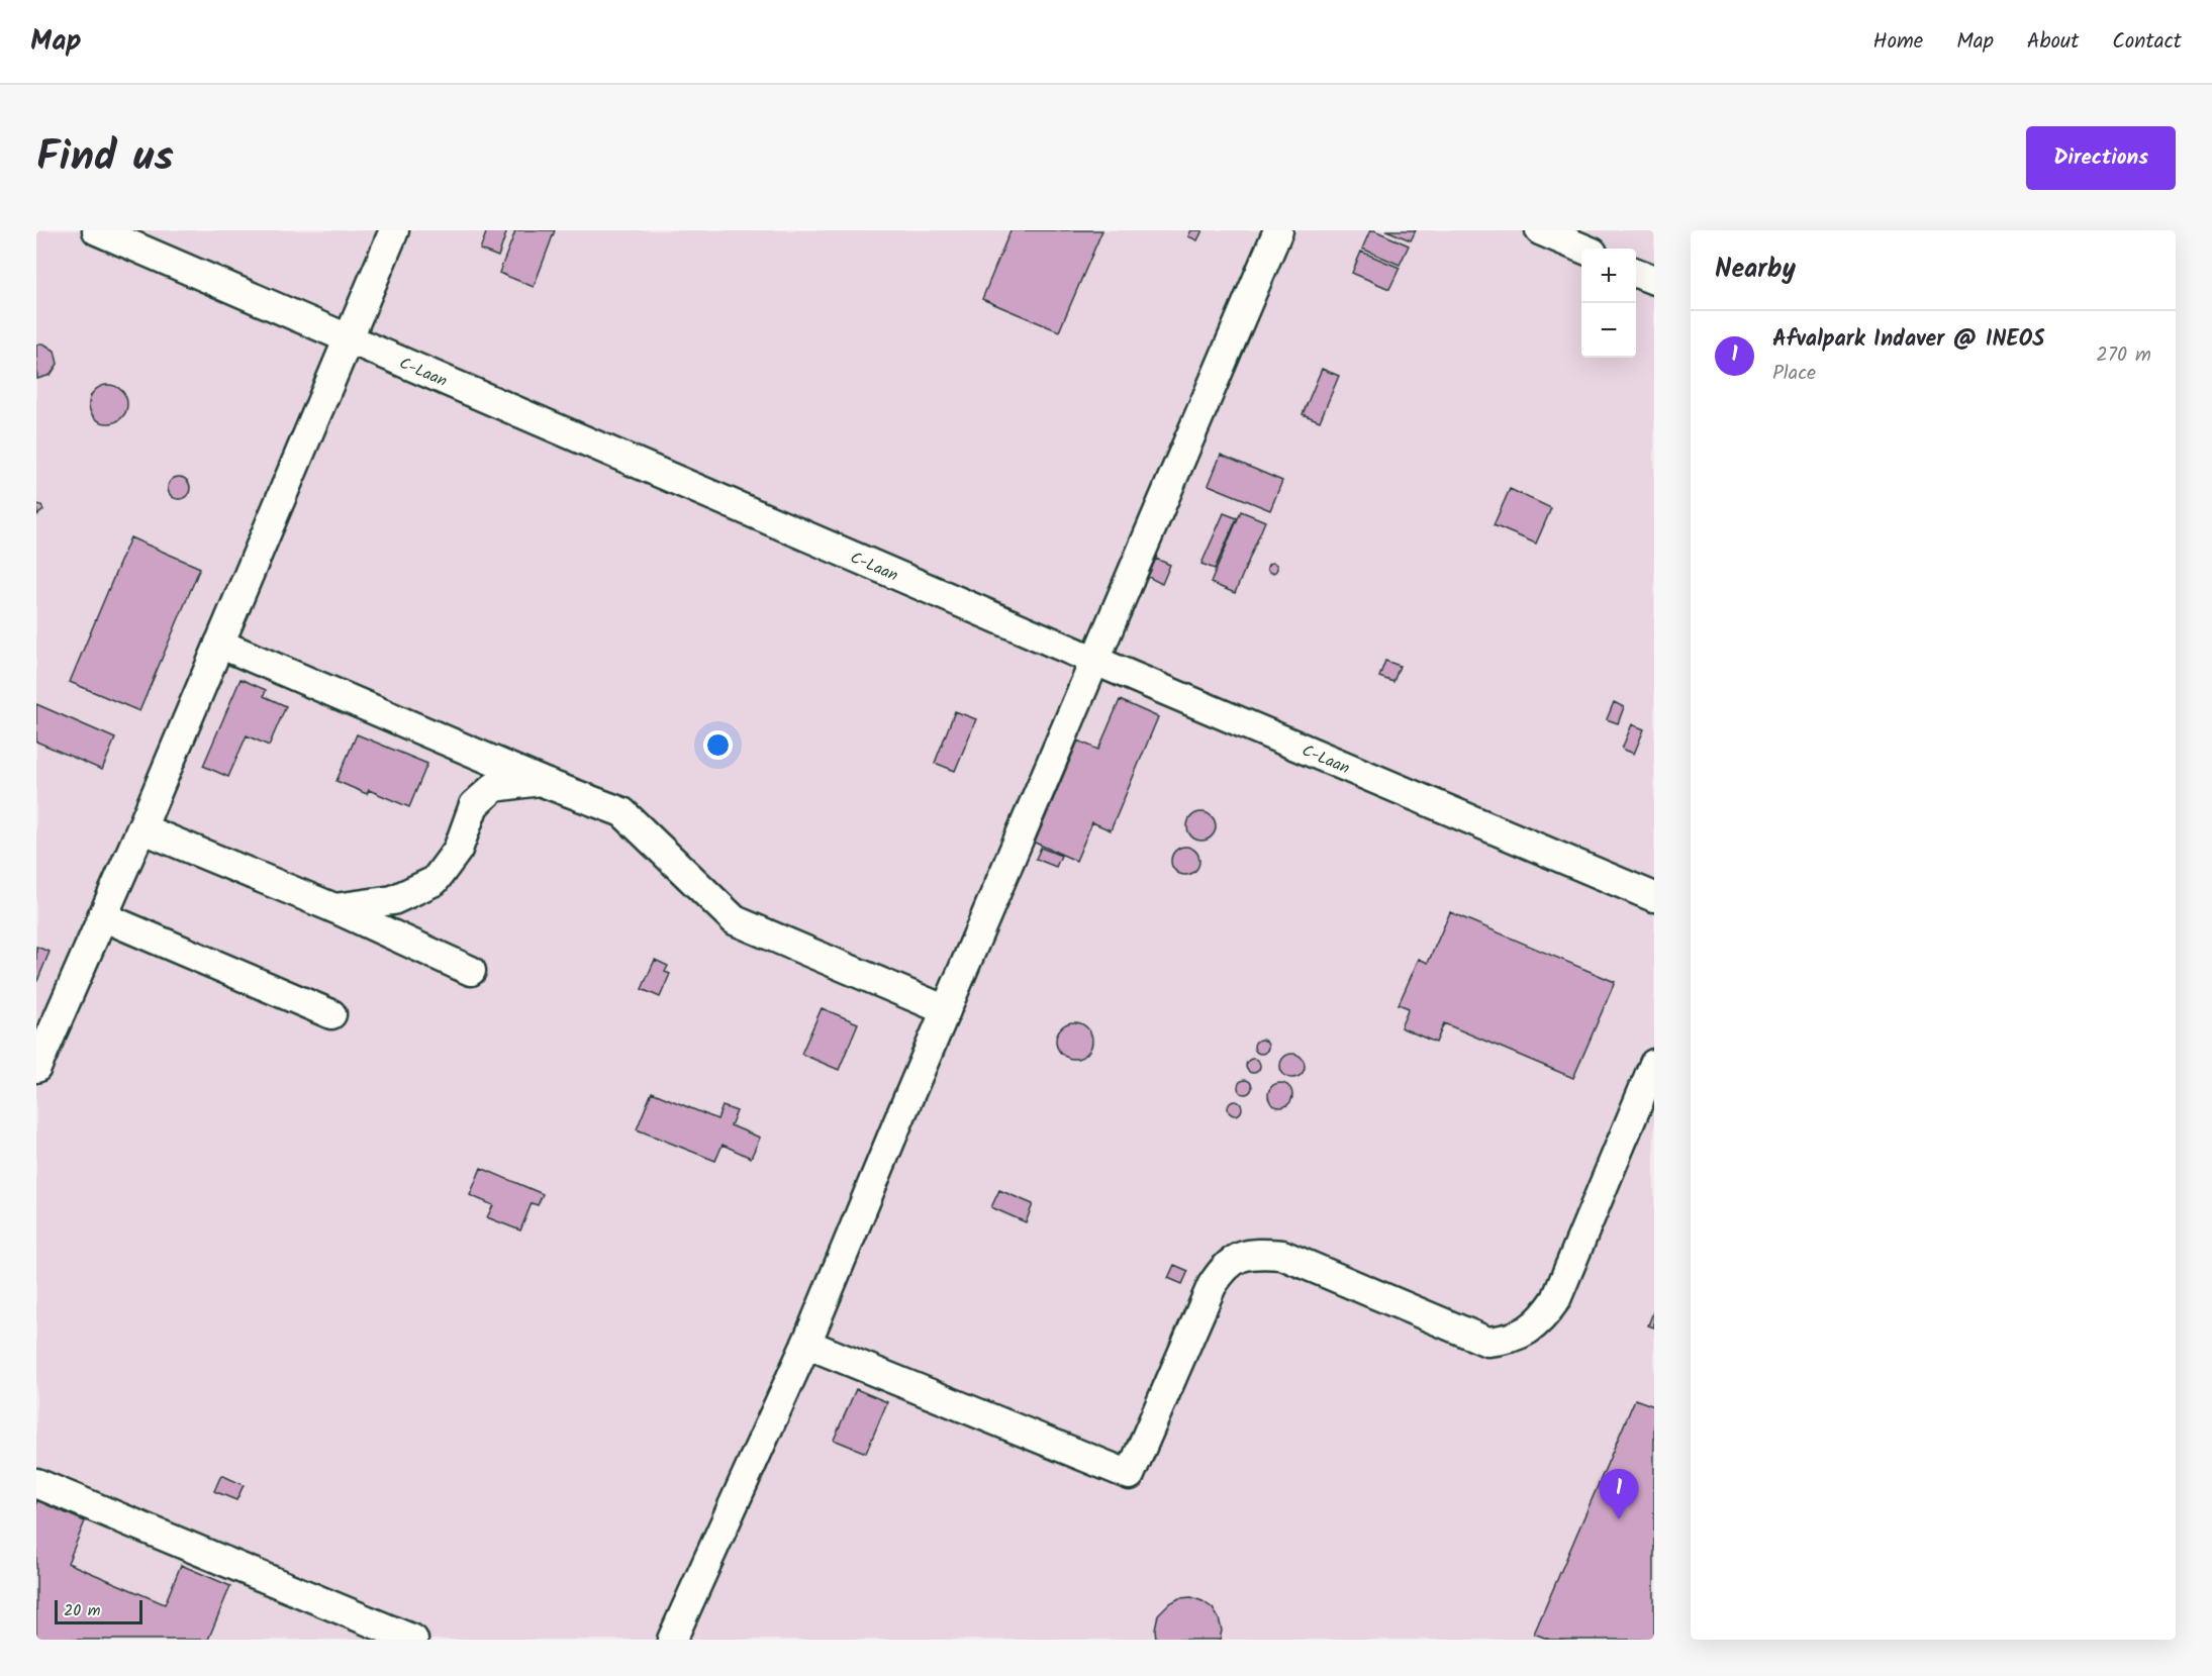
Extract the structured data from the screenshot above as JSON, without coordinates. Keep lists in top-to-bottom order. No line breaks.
{"streets":{"lane":["C-Laan"]},"scale_bar":"20 m","page":{"header":"Map","nav":["Home","Map","About","Contact"],"title":"Find us","buttons":"Directions","heading":"Nearby","map_buttons":["+","−"],"list":[{"mark":"1","name":"Afvalpark Indaver @ INEOS","note":"Place","value":"270 m"}],"pins":"1","scale":"20 m"}}
